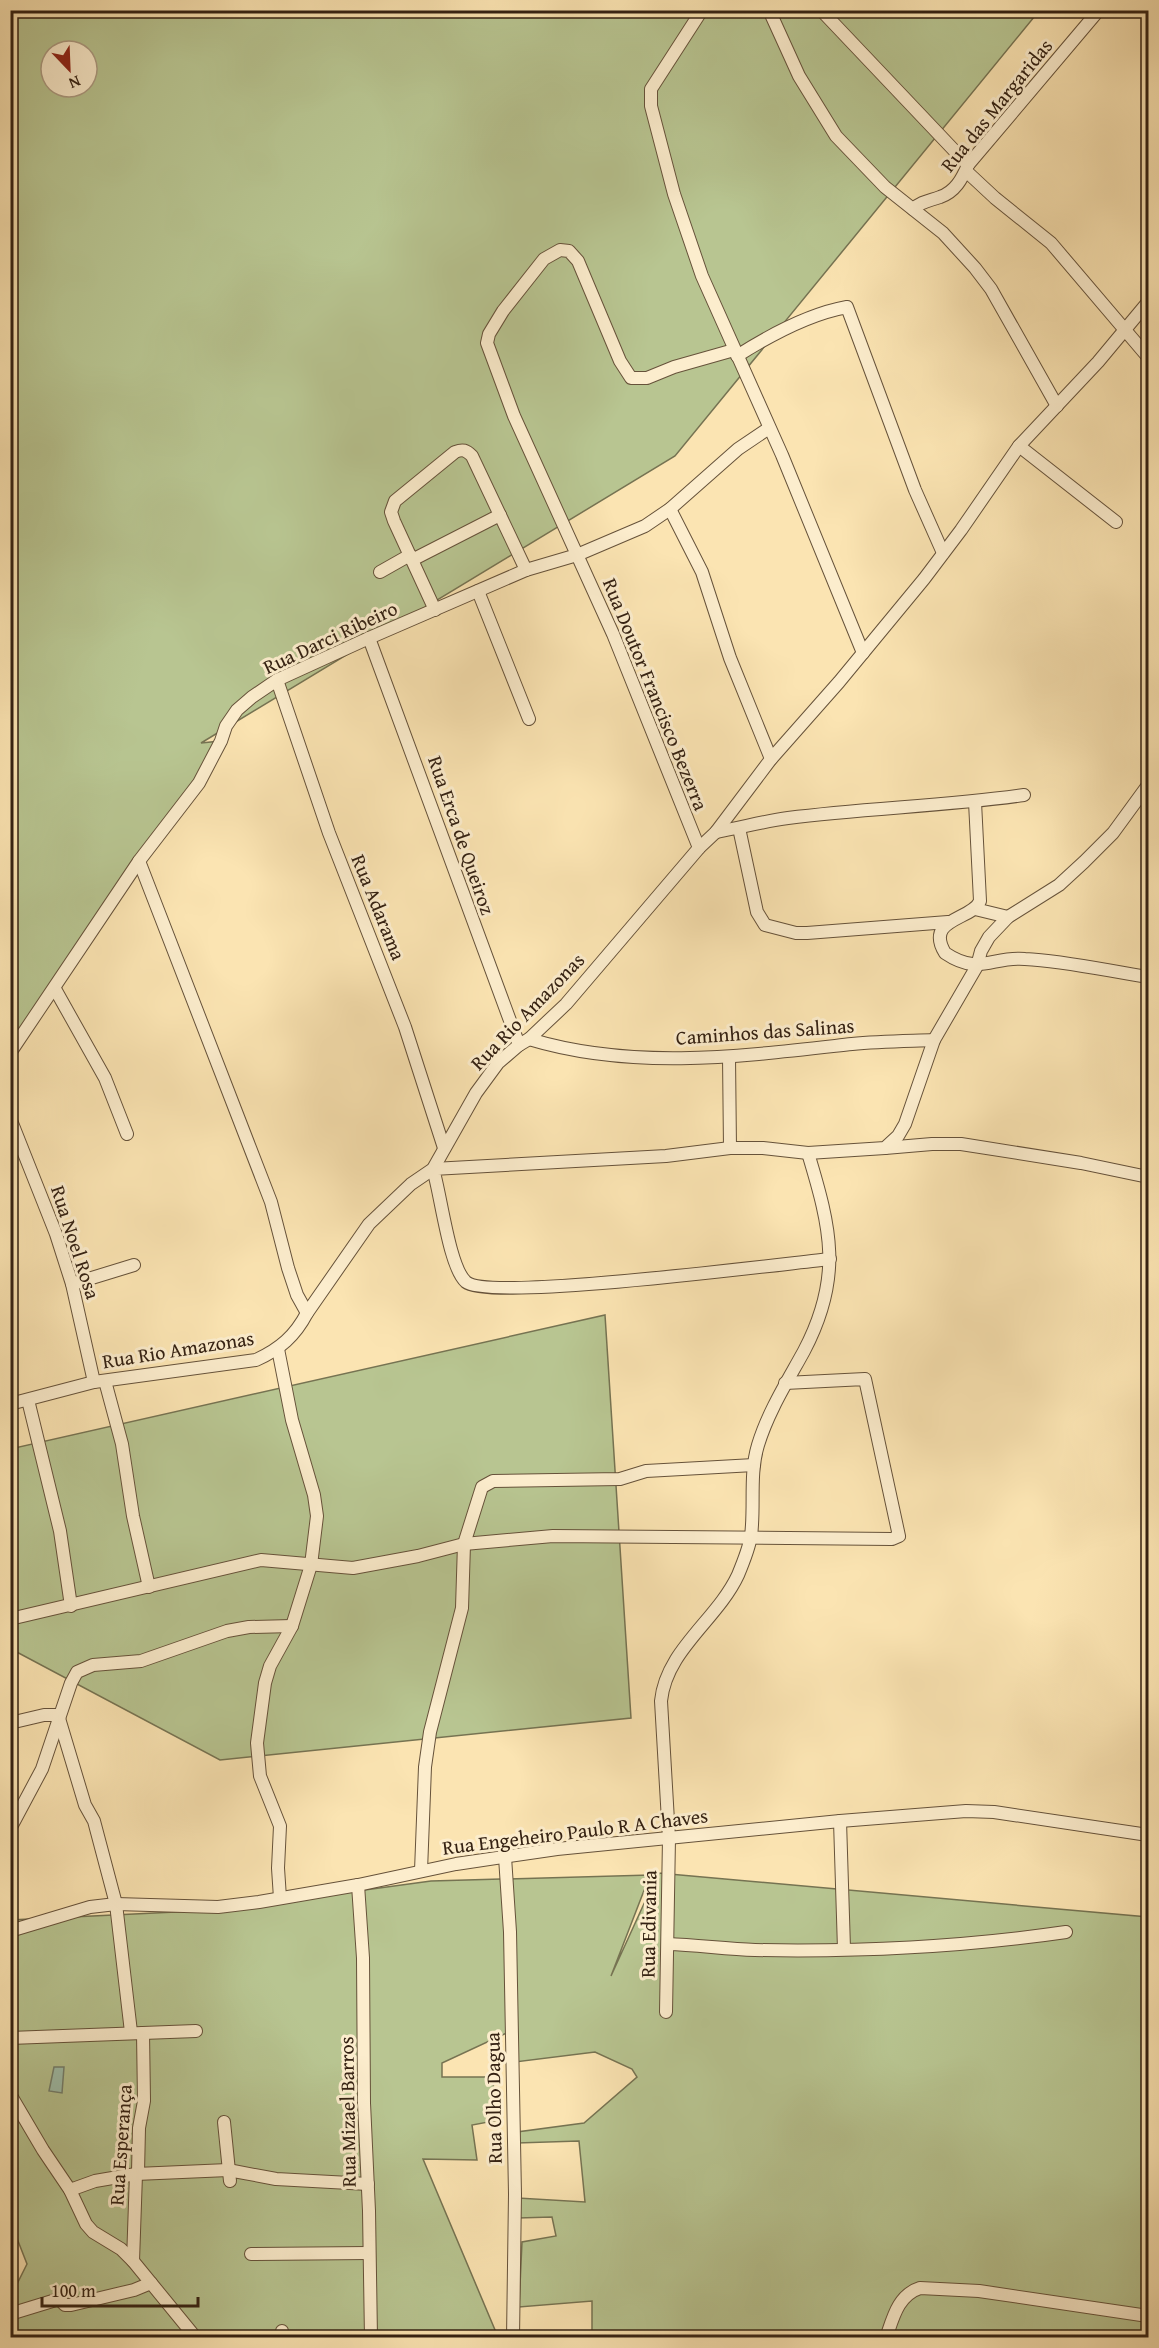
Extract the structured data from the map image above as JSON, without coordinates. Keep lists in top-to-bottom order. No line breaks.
{"streets":{"street":["Rua das Margaridas","Rua Darci Ribeiro","Rua Doutor Francisco Bezerra","Rua Erca de Queiroz","Rua Adarama","Rua Rio Amazonas","Caminhos das Salinas","Rua Noel Rosa","Rua Engeheiro Paulo R A Chaves","Rua Edivania","Rua Olho Dagua","Rua Mizael Barros","Rua Esperança"]},"crossings":[["Rua Darci Ribeiro","Rua Doutor Francisco Bezerra"],["Rua Darci Ribeiro","Rua Erca de Queiroz"],["Rua Darci Ribeiro","Rua Adarama"],["Rua Doutor Francisco Bezerra","Rua Rio Amazonas"],["Rua Erca de Queiroz","Rua Rio Amazonas"],["Rua Erca de Queiroz","Caminhos das Salinas"],["Rua Adarama","Rua Rio Amazonas"],["Rua Rio Amazonas","Caminhos das Salinas"],["Rua Rio Amazonas","Rua Noel Rosa"],["Rua Engeheiro Paulo R A Chaves","Rua Edivania"],["Rua Engeheiro Paulo R A Chaves","Rua Olho Dagua"],["Rua Engeheiro Paulo R A Chaves","Rua Mizael Barros"],["Rua Engeheiro Paulo R A Chaves","Rua Esperança"]],"scale_bar":"100 m","north":"bottom right"}
